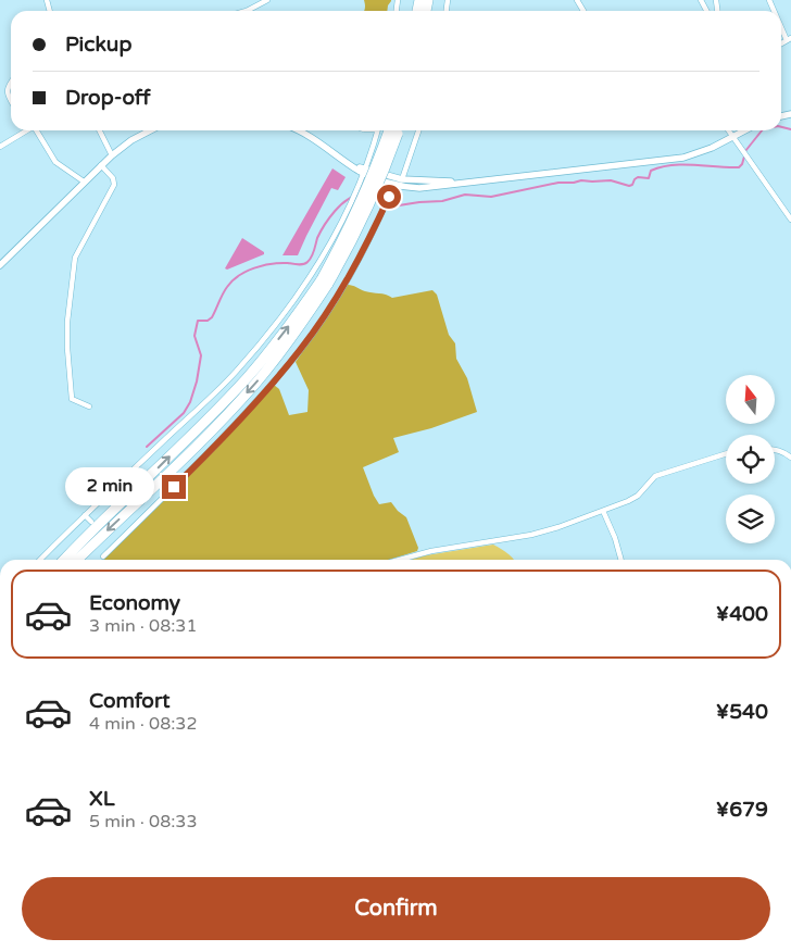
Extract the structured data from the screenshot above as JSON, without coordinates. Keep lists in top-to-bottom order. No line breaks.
{"north":"top","page":{"banner":["Pickup","Drop-off"],"bubble":"2 min","list":[{"name":"Economy","note":"3 min · 08:31","value":"¥400"},{"name":"Comfort","note":"4 min · 08:32","value":"¥540"},{"name":"XL","note":"5 min · 08:33","value":"¥679"}],"buttons":"Confirm"}}
